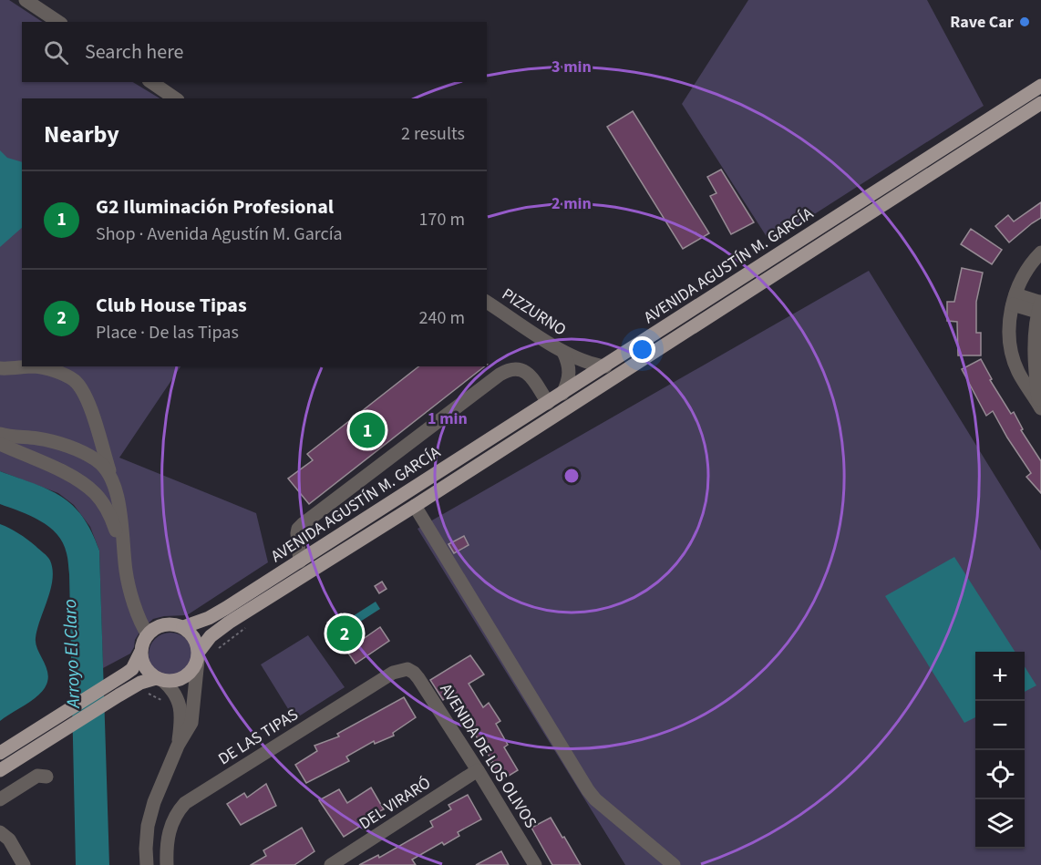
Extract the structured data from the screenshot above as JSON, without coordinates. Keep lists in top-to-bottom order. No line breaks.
{"streets":{"main road":["AVENIDA AGUSTÍN M. GARCÍA"],"street":["PIZZURNO","DE LAS TIPAS","AVENIDA DE LOS OLIVOS","DEL VIRARÓ"]},"crossings":[["AVENIDA AGUSTÍN M. GARCÍA","PIZZURNO"],["DE LAS TIPAS","AVENIDA DE LOS OLIVOS"],["AVENIDA DE LOS OLIVOS","DEL VIRARÓ"]],"water":["Arroyo El Claro"],"places":["Rave Car"],"page":{"search":"Search here","heading":["Nearby","2 results"],"list":[{"mark":"1","name":"G2 Iluminación Profesional","note":"Shop · Avenida Agustín M. García","value":"170 m"},{"mark":"2","name":"Club House Tipas","note":"Place · De las Tipas","value":"240 m"}],"pins":["1","2"],"map_buttons":["+","−"]},"rings":["3 min","2 min","1 min"]}
